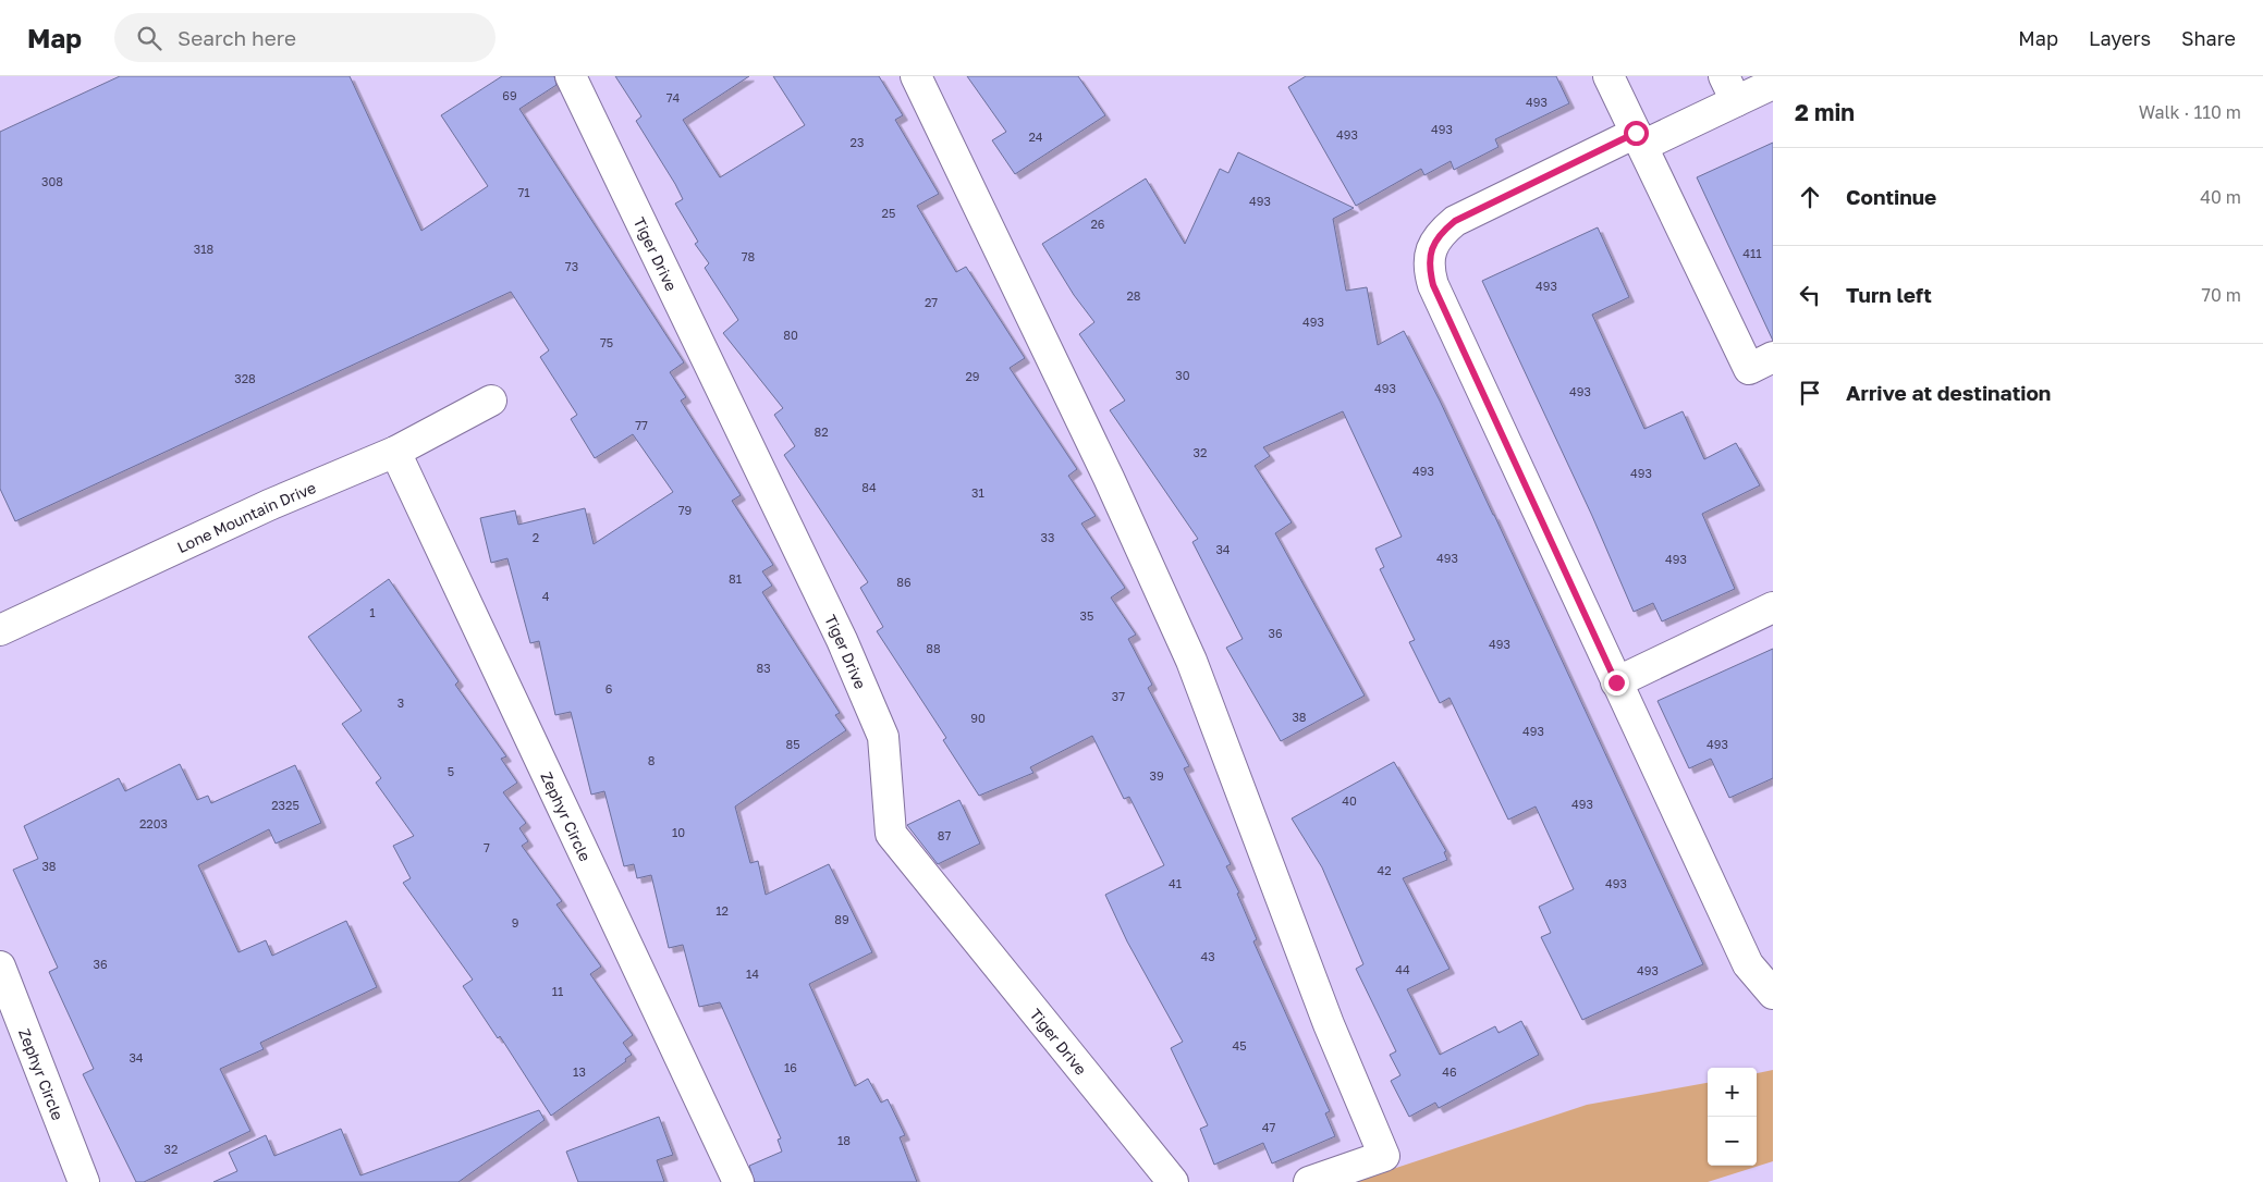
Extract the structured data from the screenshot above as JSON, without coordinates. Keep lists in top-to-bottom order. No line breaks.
{"streets":{"street":["Tiger Drive","Lone Mountain Drive","Zephyr Circle"]},"crossings":[["Lone Mountain Drive","Zephyr Circle"]],"house_numbers":["69","74","493","493","493","24","23","308","71","493","25","26","318","411","78","73","493","28","27","493","80","75","30","29","328","493","493","77","82","32","493","493","84","31","79","2","33","34","493","493","81","86","4","1","35","36","493","88","83","6","37","3","38","90","493","85","493","8","5","39","40","493","2325","2203","10","87","7","38","42","41","493","12","89","9","43","36","44","493","14","11","45","34","16","13","46","47","18","32"],"page":{"header":"Map","search":"Search here","nav":["Map","Layers","Share"],"heading":["2 min","Walk · 110 m"],"list":[["Continue","40 m"],["Turn left","70 m"],"Arrive at destination"],"map_buttons":["+","−"]}}
